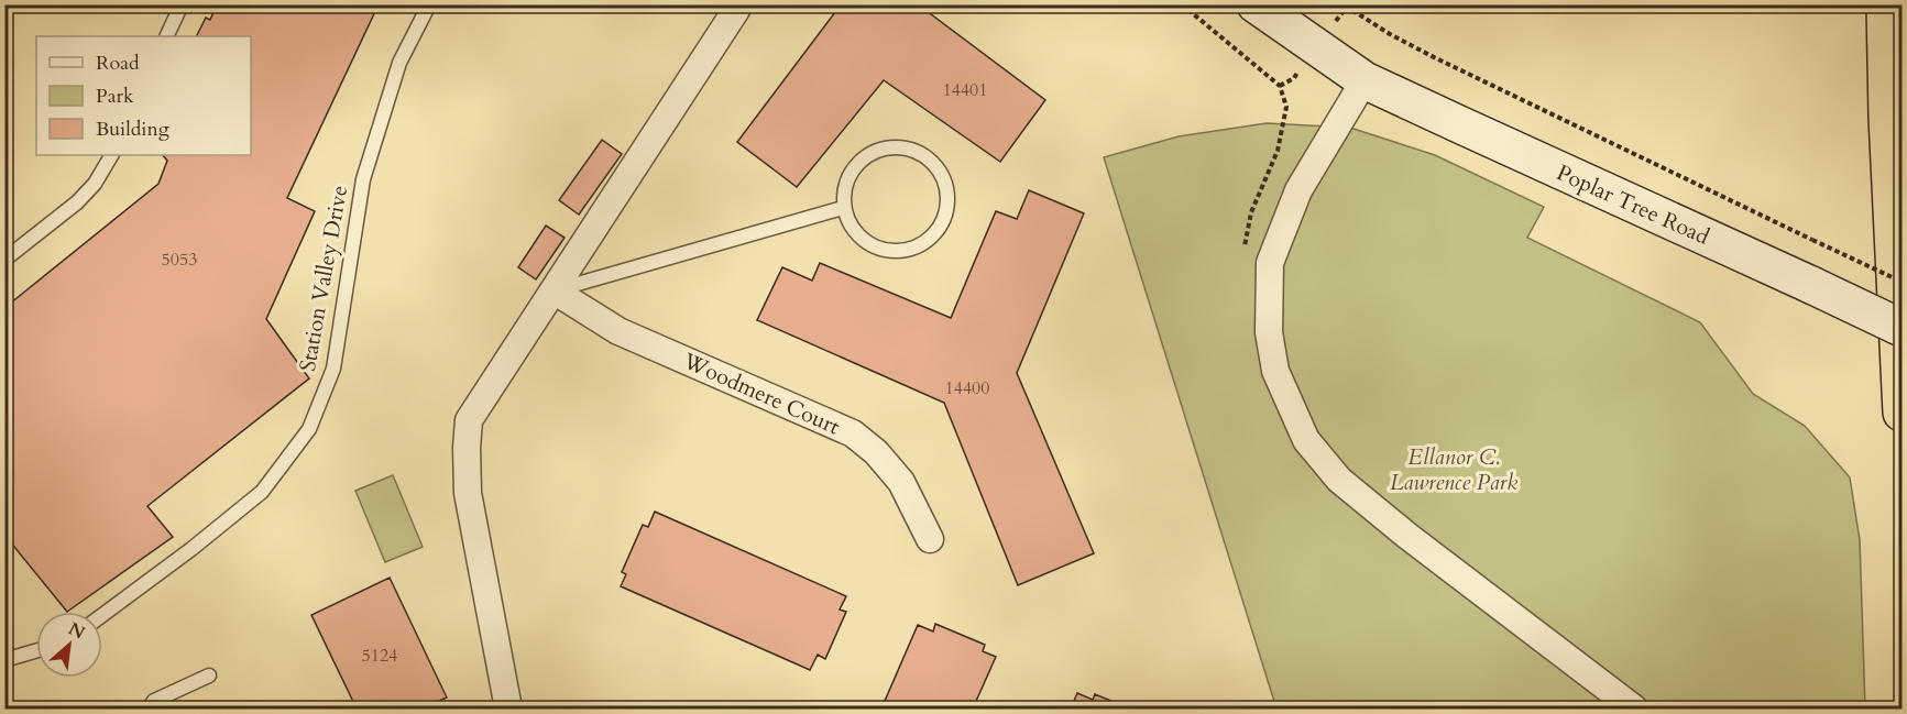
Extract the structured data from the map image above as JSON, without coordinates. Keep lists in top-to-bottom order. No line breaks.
{"streets":{"main road":["Poplar Tree Road"],"street":["Woodmere Court"],"lane":["Station Valley Drive"]},"parks":["Ellanor C. Lawrence Park"],"house_numbers":["14401","5053","14400","5124"],"legend":["Road","Park","Building"],"north":"top right"}
